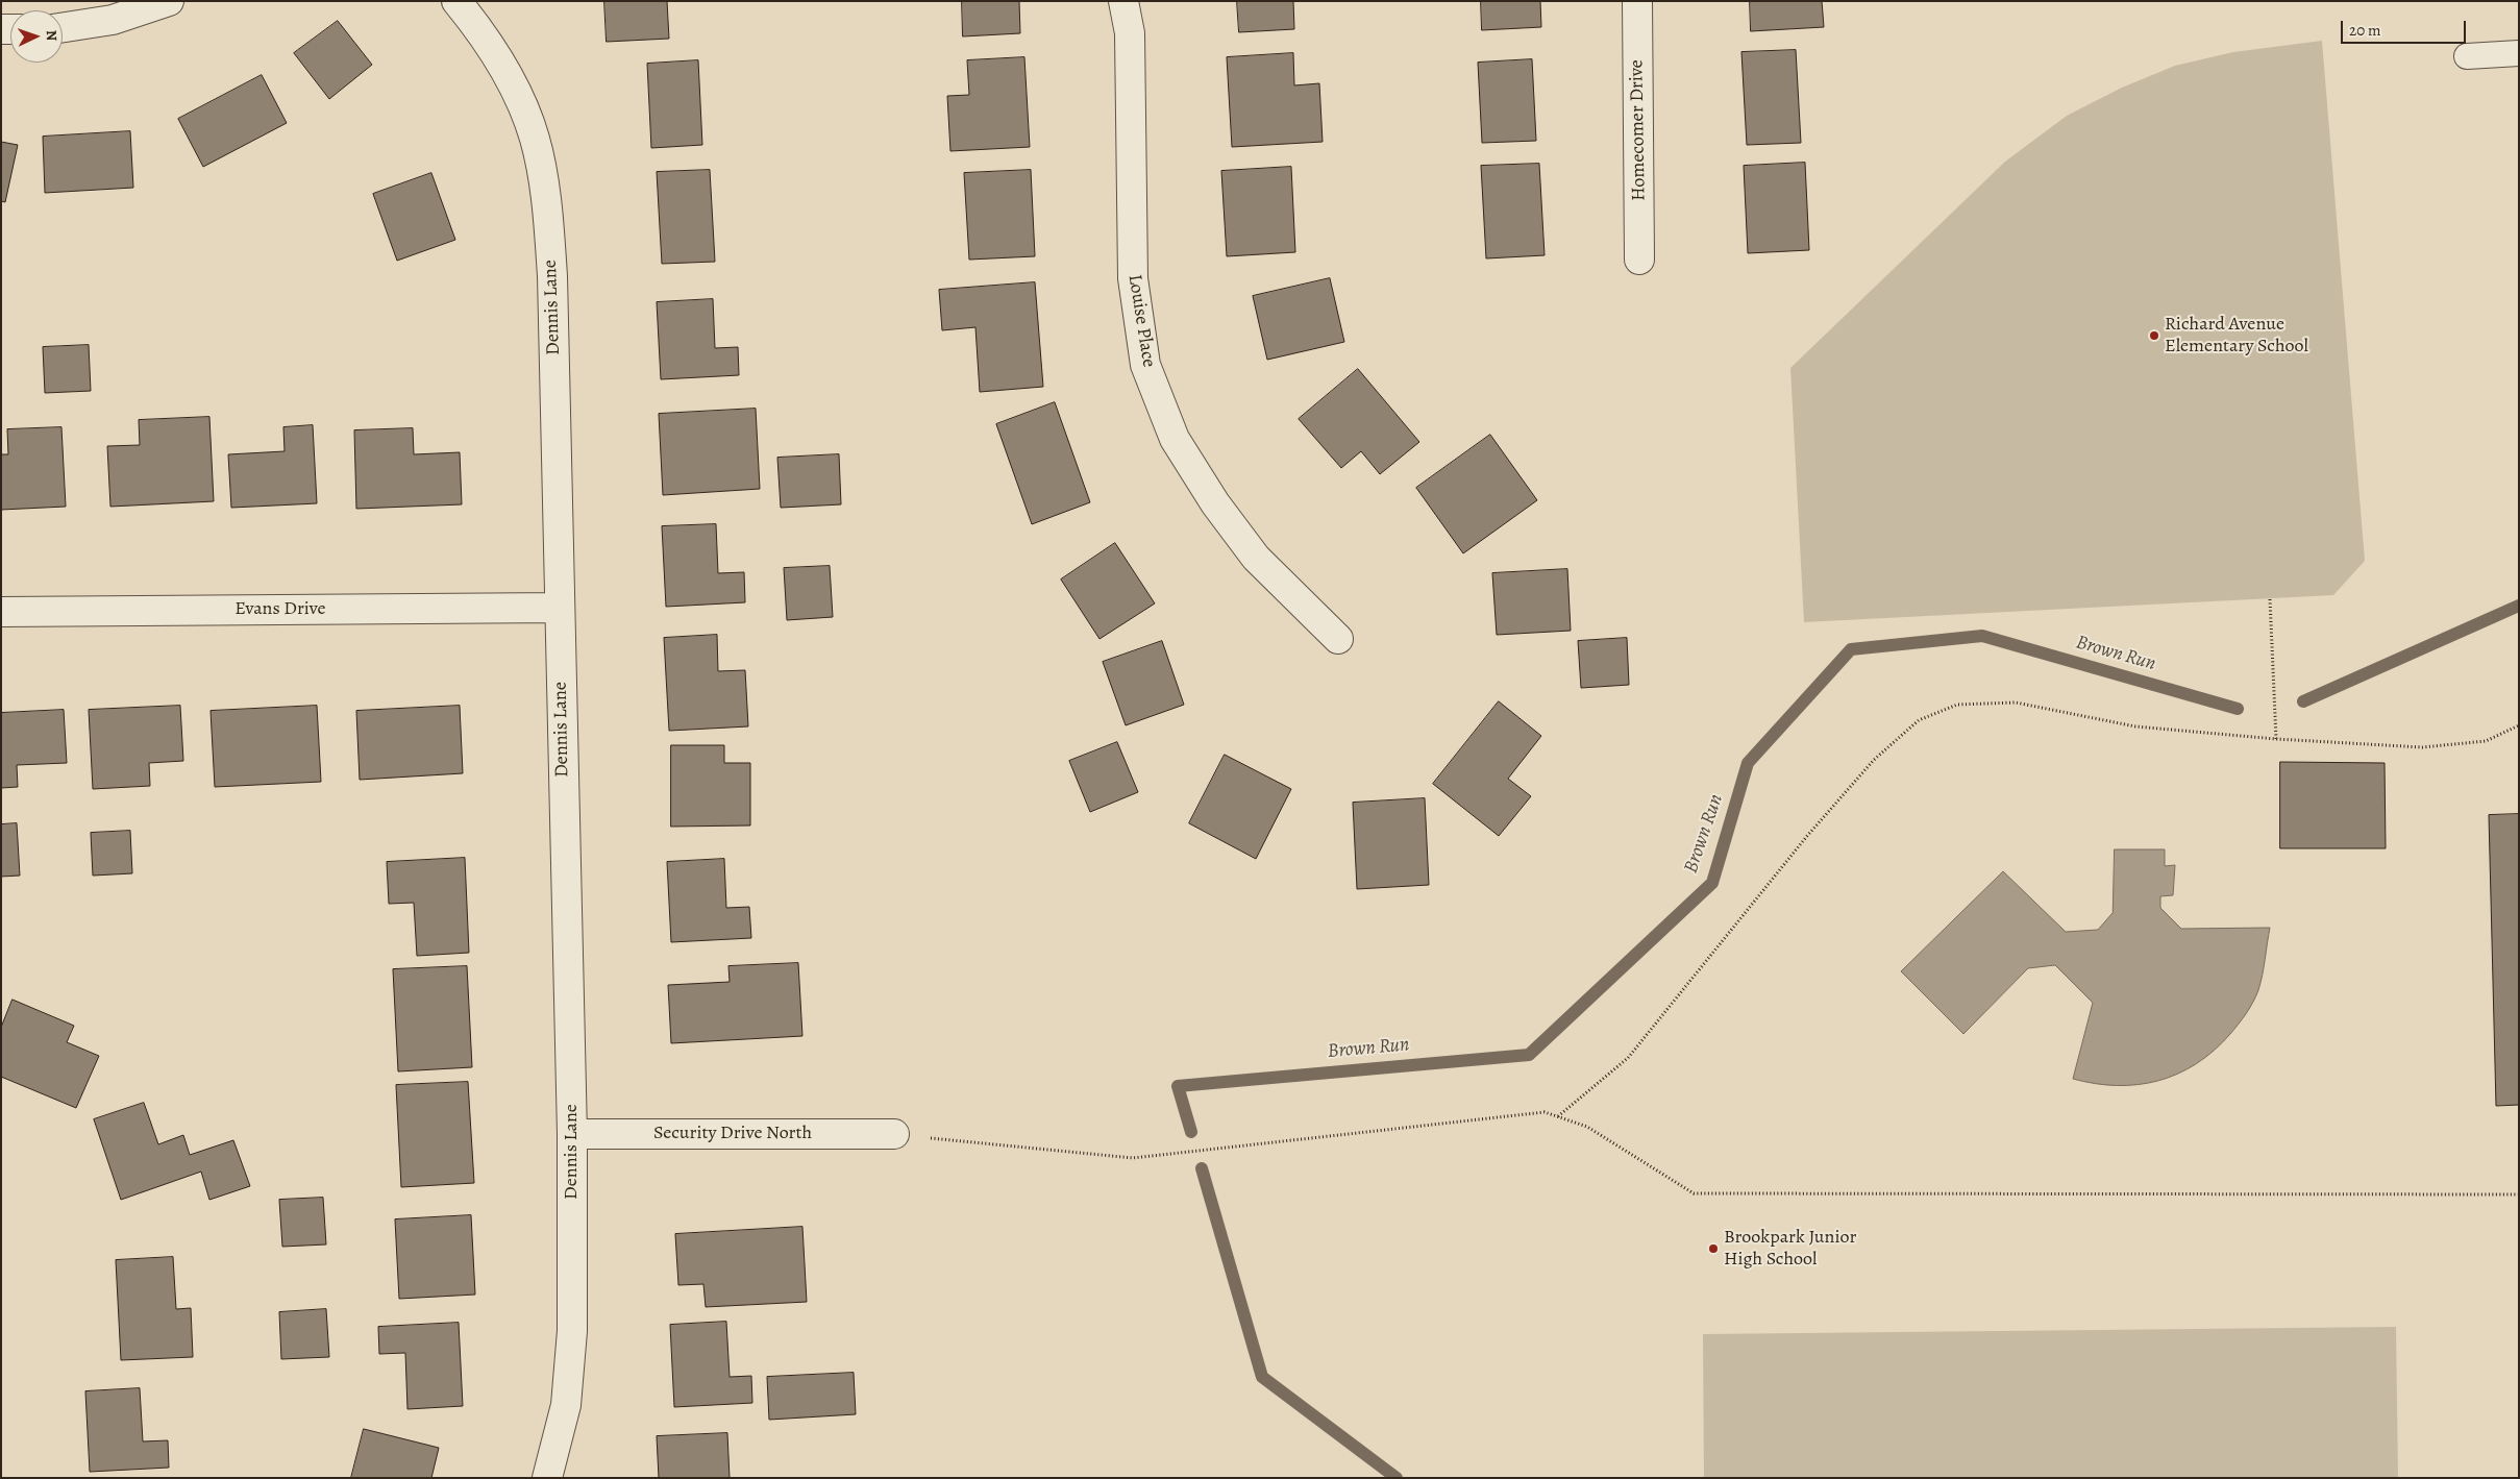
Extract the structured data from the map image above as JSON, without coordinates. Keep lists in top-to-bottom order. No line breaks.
{"streets":{"street":["Homecomer Drive","Dennis Lane","Louise Place","Evans Drive","Security Drive North"]},"crossings":[["Dennis Lane","Evans Drive"],["Dennis Lane","Security Drive North"]],"water":["Brown Run"],"places":["Richard Avenue Elementary School","Brookpark Junior High School"],"scale_bar":"20 m","north":"right"}
